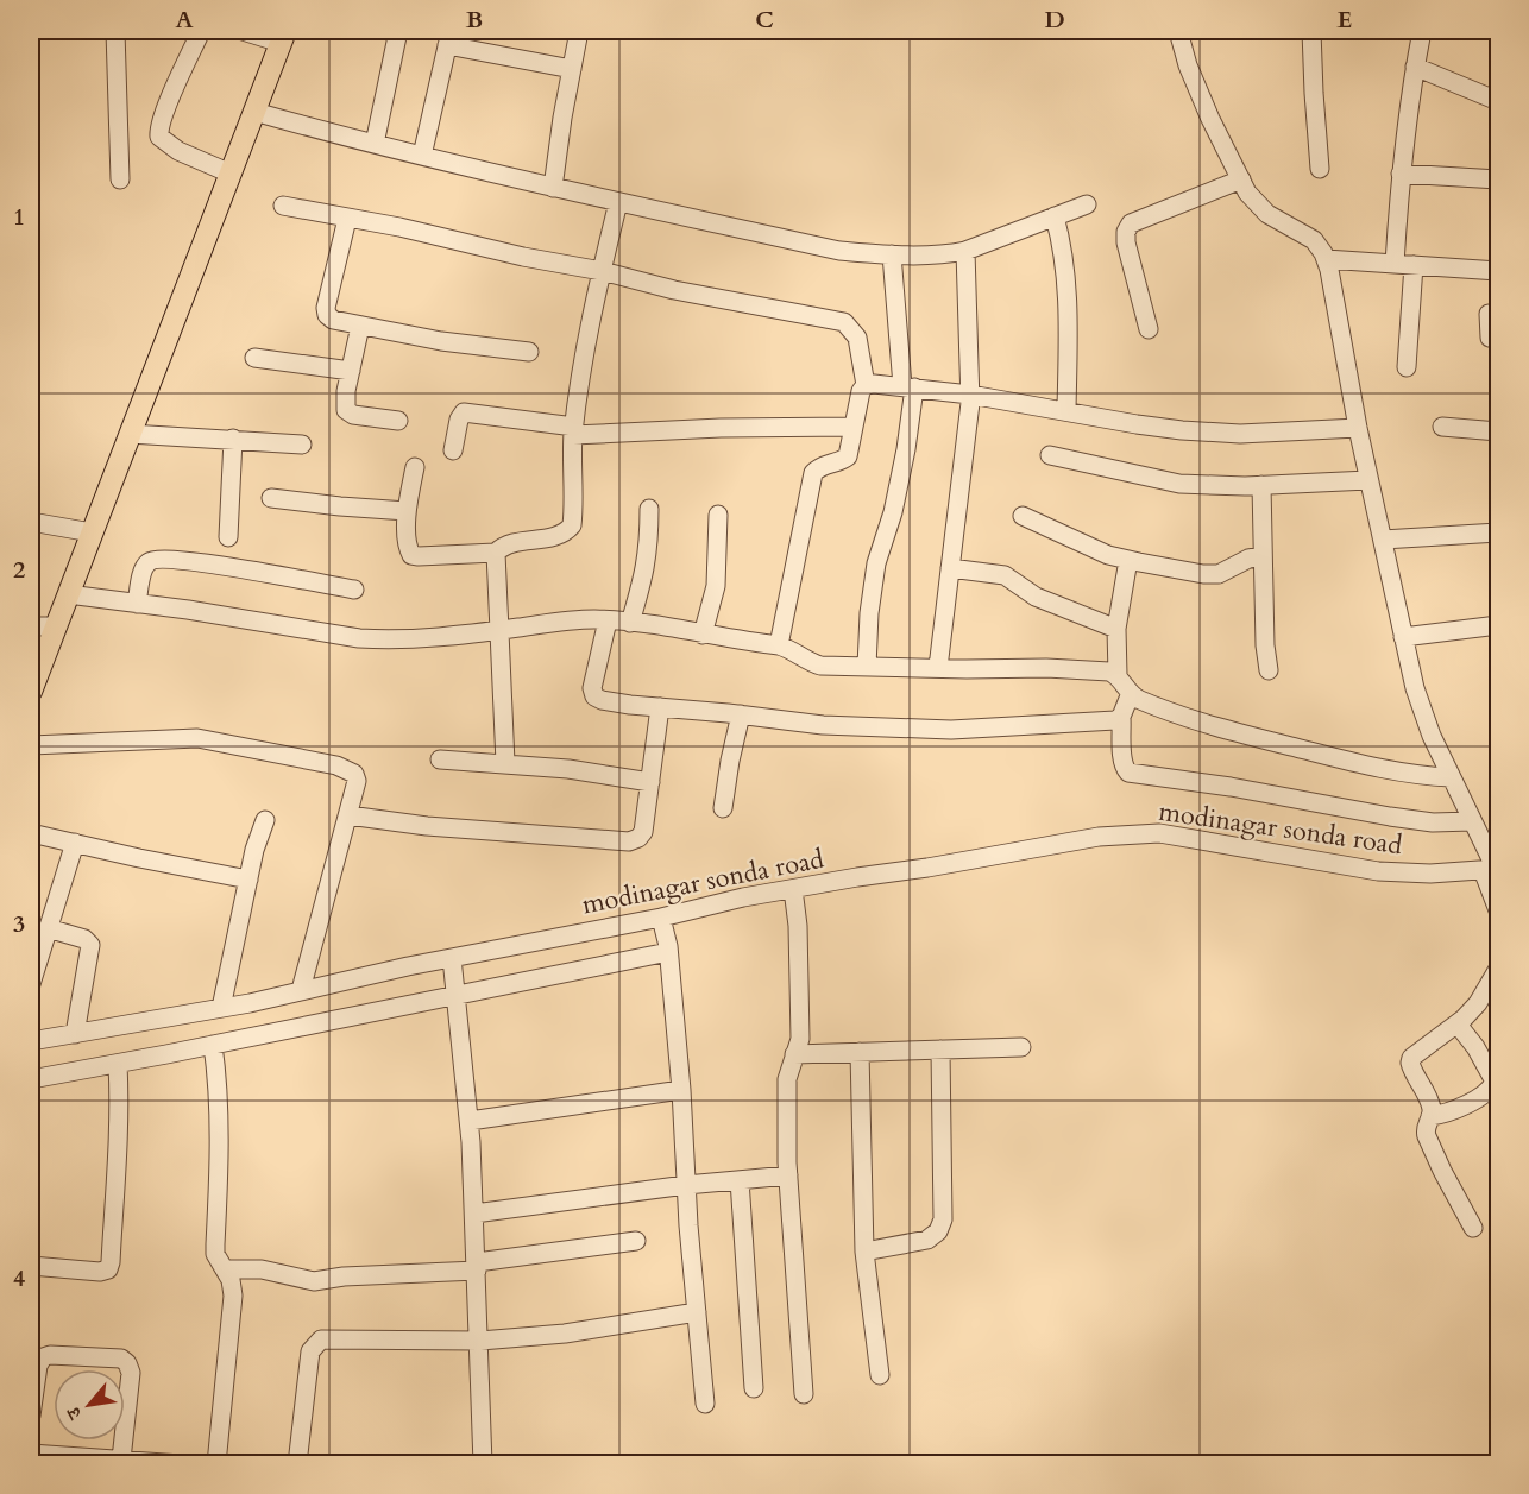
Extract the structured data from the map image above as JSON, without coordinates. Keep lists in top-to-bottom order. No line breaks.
{"streets":{"street":["modinagar sonda road"]},"north":"bottom left","grid":{"columns":["A","B","C","D","E"],"rows":["1","2","3","4"]}}
